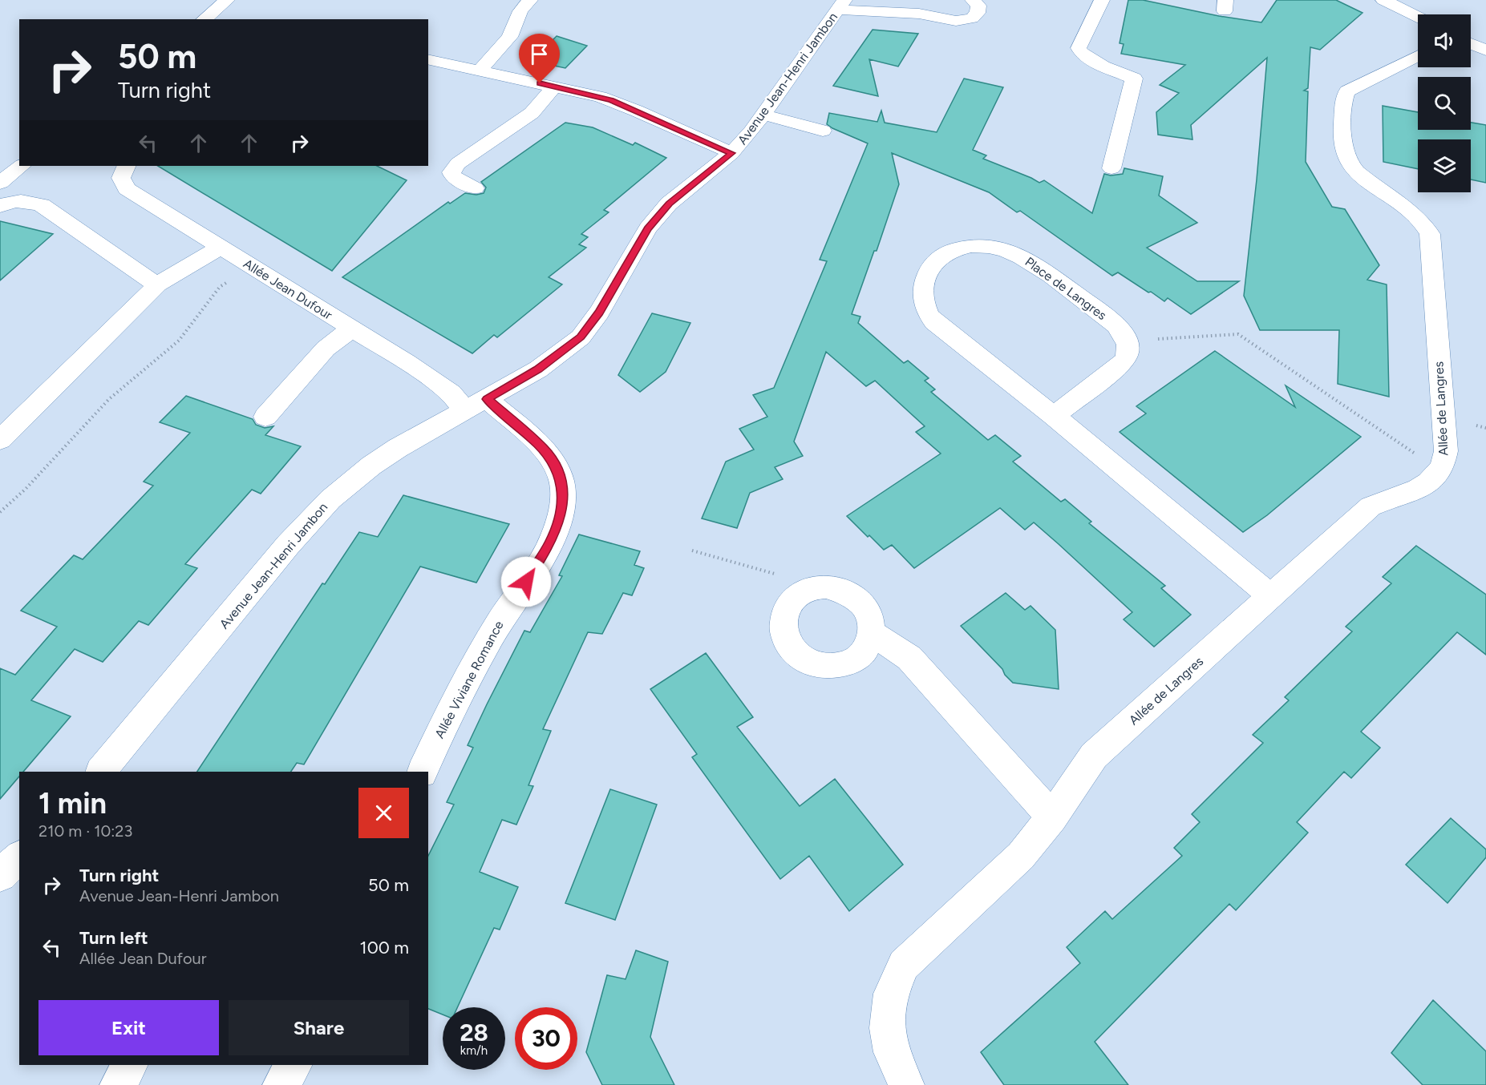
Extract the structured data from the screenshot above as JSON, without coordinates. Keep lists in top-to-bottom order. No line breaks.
{"streets":{"street":["Avenue Jean-Henri Jambon","Place de Langres","Allée Jean Dufour","Allée de Langres","Allée Viviane Romance"]},"crossings":[["Avenue Jean-Henri Jambon","Allée Jean Dufour"],["Avenue Jean-Henri Jambon","Allée Viviane Romance"],["Place de Langres","Allée de Langres"],["Allée Jean Dufour","Allée Viviane Romance"]],"page":{"turn":["50 m","Turn right"],"heading":["1 min","210 m · 10:23"],"list":[{"name":"Turn right","note":"Avenue Jean-Henri Jambon","value":"50 m"},{"name":"Turn left","note":"Allée Jean Dufour","value":"100 m"}],"buttons":["Exit","Share"],"speed":"28 km/h","limit":"30"}}
